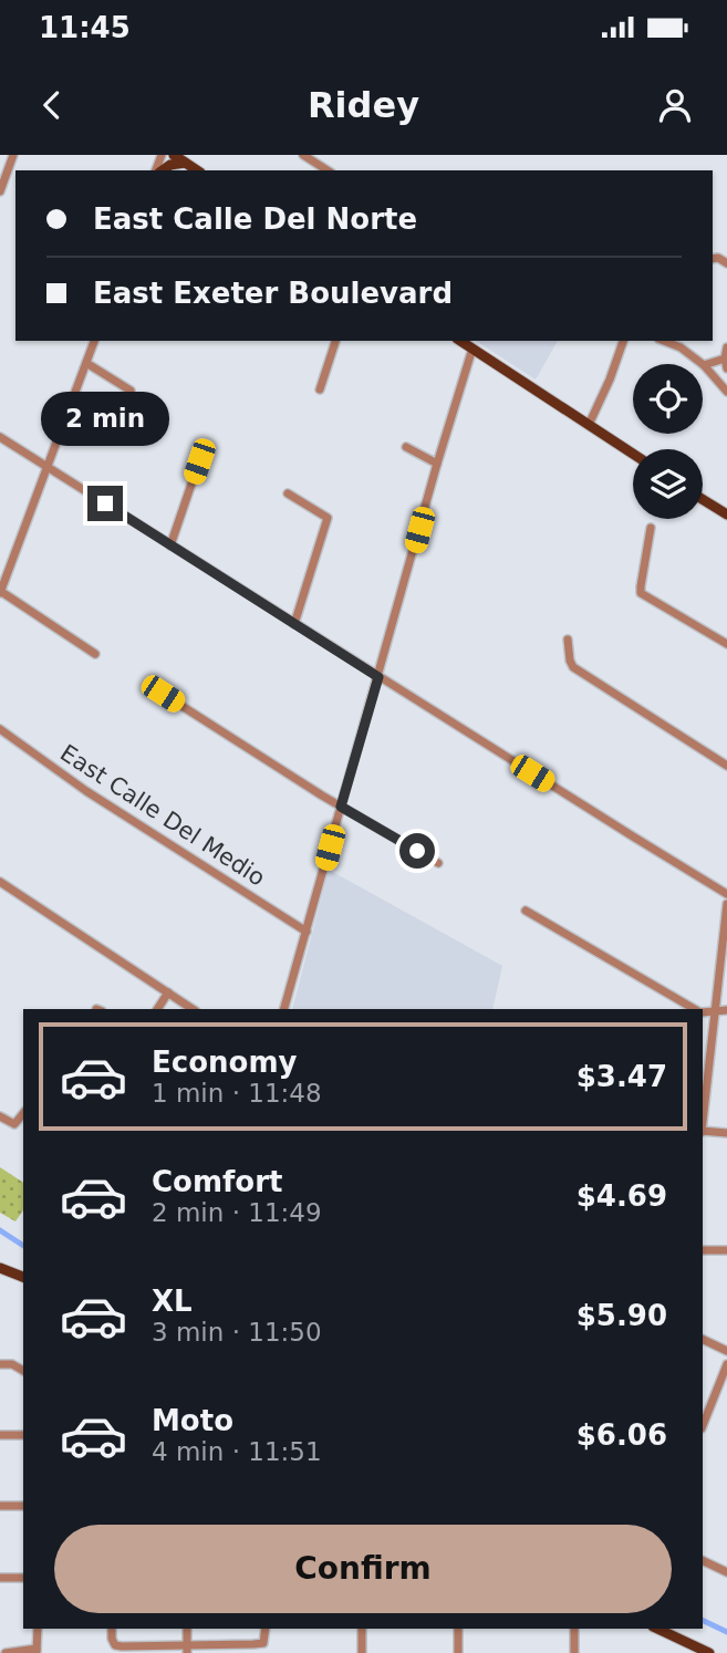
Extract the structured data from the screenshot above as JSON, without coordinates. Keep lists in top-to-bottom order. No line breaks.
{"streets":{"street":["East Calle Del Medio"]},"page":{"status":"11:45","header":"Ridey","banner":["East Calle Del Norte","East Exeter Boulevard"],"bubble":"2 min","list":[{"name":"Economy","note":"1 min · 11:48","value":"$3.47"},{"name":"Comfort","note":"2 min · 11:49","value":"$4.69"},{"name":"XL","note":"3 min · 11:50","value":"$5.90"},{"name":"Moto","note":"4 min · 11:51","value":"$6.06"}],"buttons":"Confirm"}}
